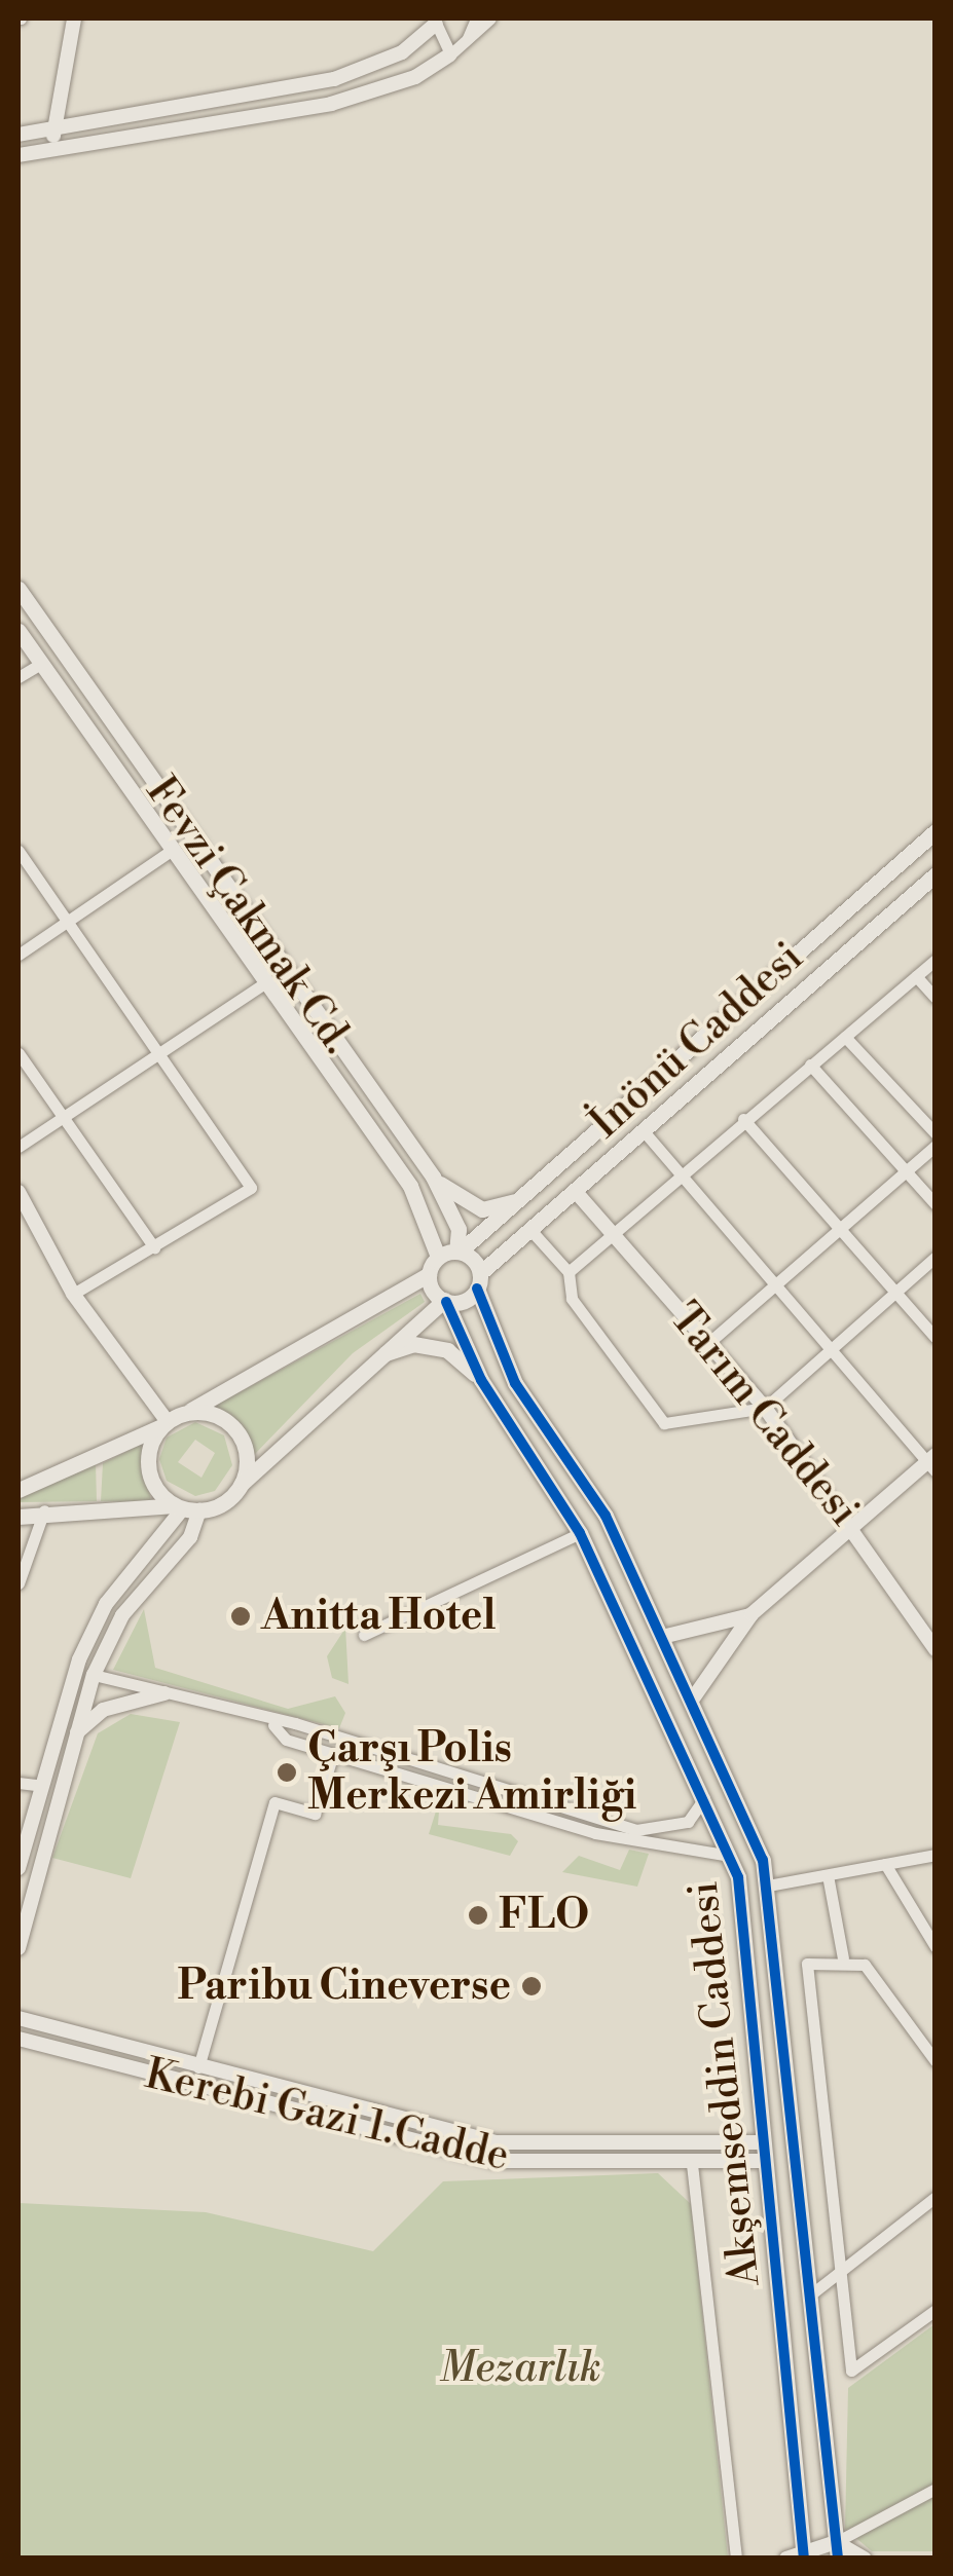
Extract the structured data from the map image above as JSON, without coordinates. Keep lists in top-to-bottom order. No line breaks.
{"streets":{"main road":["Fevzi Çakmak Cd.","İnönü Caddesi","Akşemseddin Caddesi"],"street":["Tarım Caddesi","Kerebi Gazi 1.Cadde"]},"crossings":[["Fevzi Çakmak Cd.","İnönü Caddesi"],["İnönü Caddesi","Tarım Caddesi"],["İnönü Caddesi","Akşemseddin Caddesi"],["Akşemseddin Caddesi","Kerebi Gazi 1.Cadde"]],"parks":["Mezarlık"],"places":["Anitta Hotel","Çarşı Polis Merkezi Amirliği","FLO","Paribu Cineverse"]}
